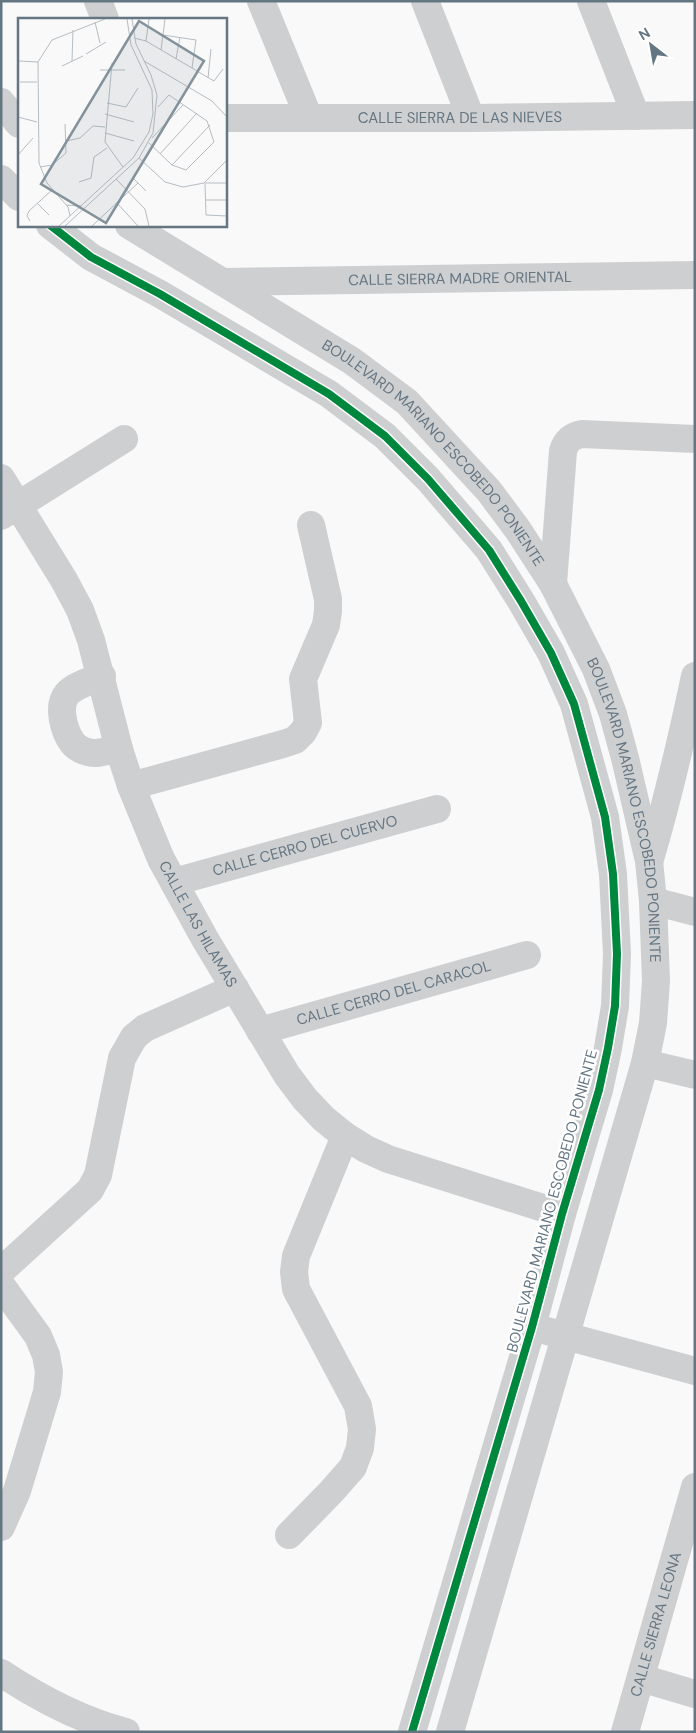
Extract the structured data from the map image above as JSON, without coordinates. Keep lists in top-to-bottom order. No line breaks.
{"streets":{"street":["CALLE SIERRA DE LAS NIEVES","CALLE SIERRA MADRE ORIENTAL","BOULEVARD MARIANO ESCOBEDO PONIENTE","CALLE CERRO DEL CUERVO","CALLE LAS HILAMAS","CALLE CERRO DEL CARACOL","CALLE SIERRA LEONA"]},"crossings":[["CALLE SIERRA MADRE ORIENTAL","BOULEVARD MARIANO ESCOBEDO PONIENTE"],["BOULEVARD MARIANO ESCOBEDO PONIENTE","CALLE LAS HILAMAS"],["CALLE CERRO DEL CUERVO","CALLE LAS HILAMAS"],["CALLE LAS HILAMAS","CALLE CERRO DEL CARACOL"]],"north":"top left"}
